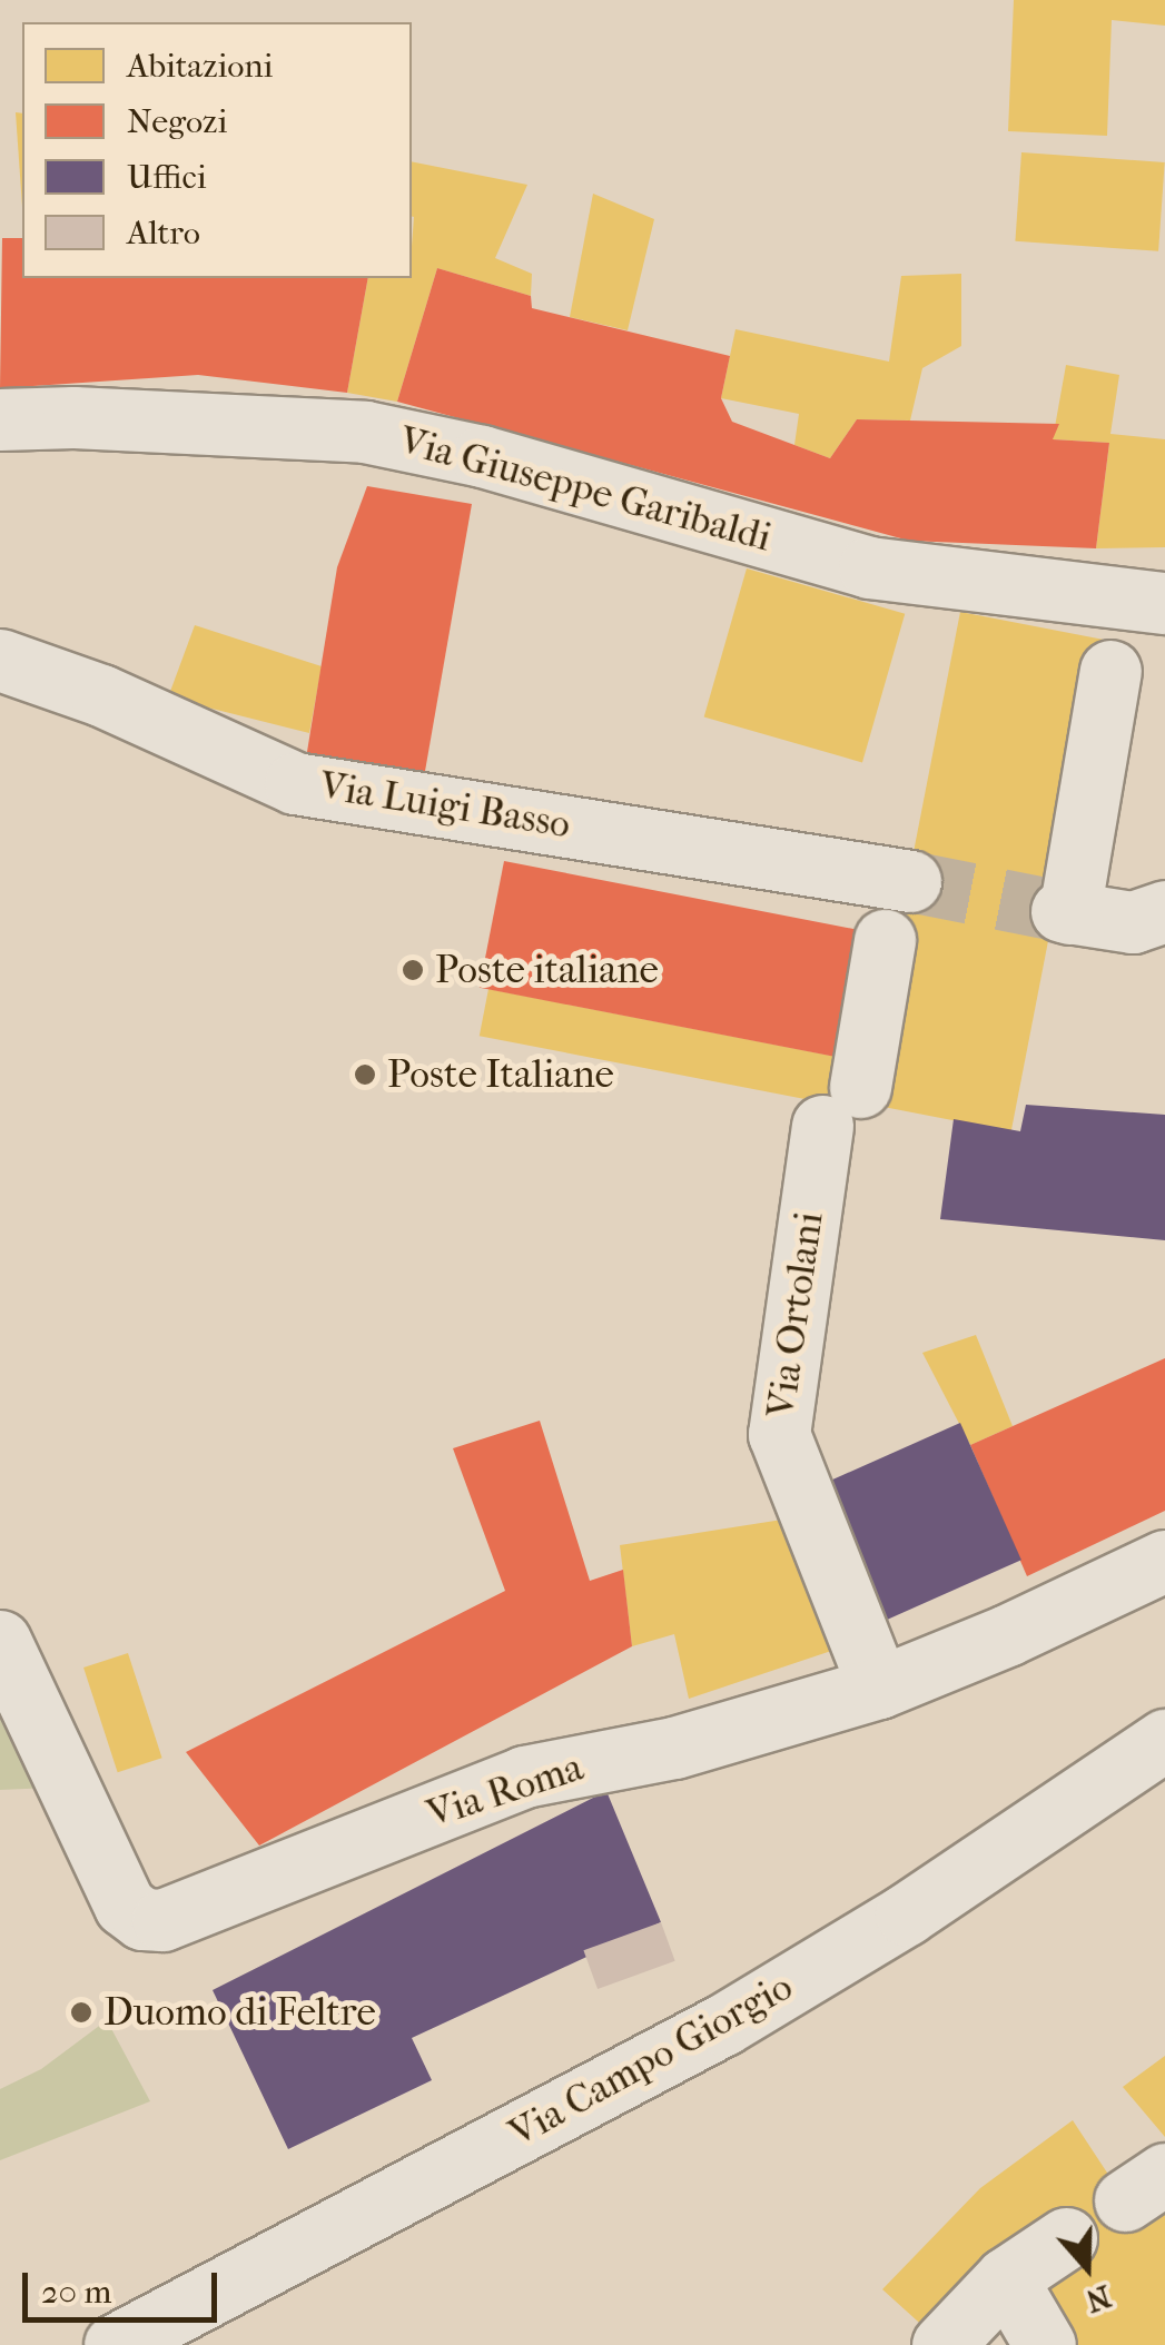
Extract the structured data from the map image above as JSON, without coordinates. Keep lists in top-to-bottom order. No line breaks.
{"streets":{"street":["Via Giuseppe Garibaldi","Via Luigi Basso","Via Ortolani","Via Roma","Via Campo Giorgio"]},"crossings":[["Via Ortolani","Via Roma"]],"places":["Poste italiane","Poste Italiane","Duomo di Feltre"],"legend":["Abitazioni","Negozi","Uffici","Altro"],"scale_bar":"20 m","north":"bottom"}
